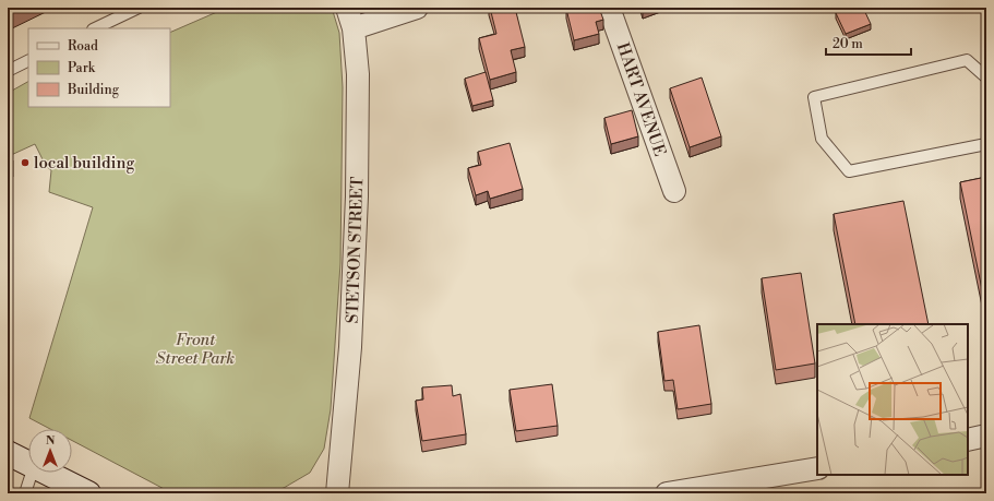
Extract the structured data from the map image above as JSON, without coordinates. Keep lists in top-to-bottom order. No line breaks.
{"streets":{"street":["HART AVENUE","STETSON STREET"]},"parks":["Front Street Park"],"places":["local building"],"legend":["Road","Park","Building"],"scale_bar":"20 m","north":"top"}
